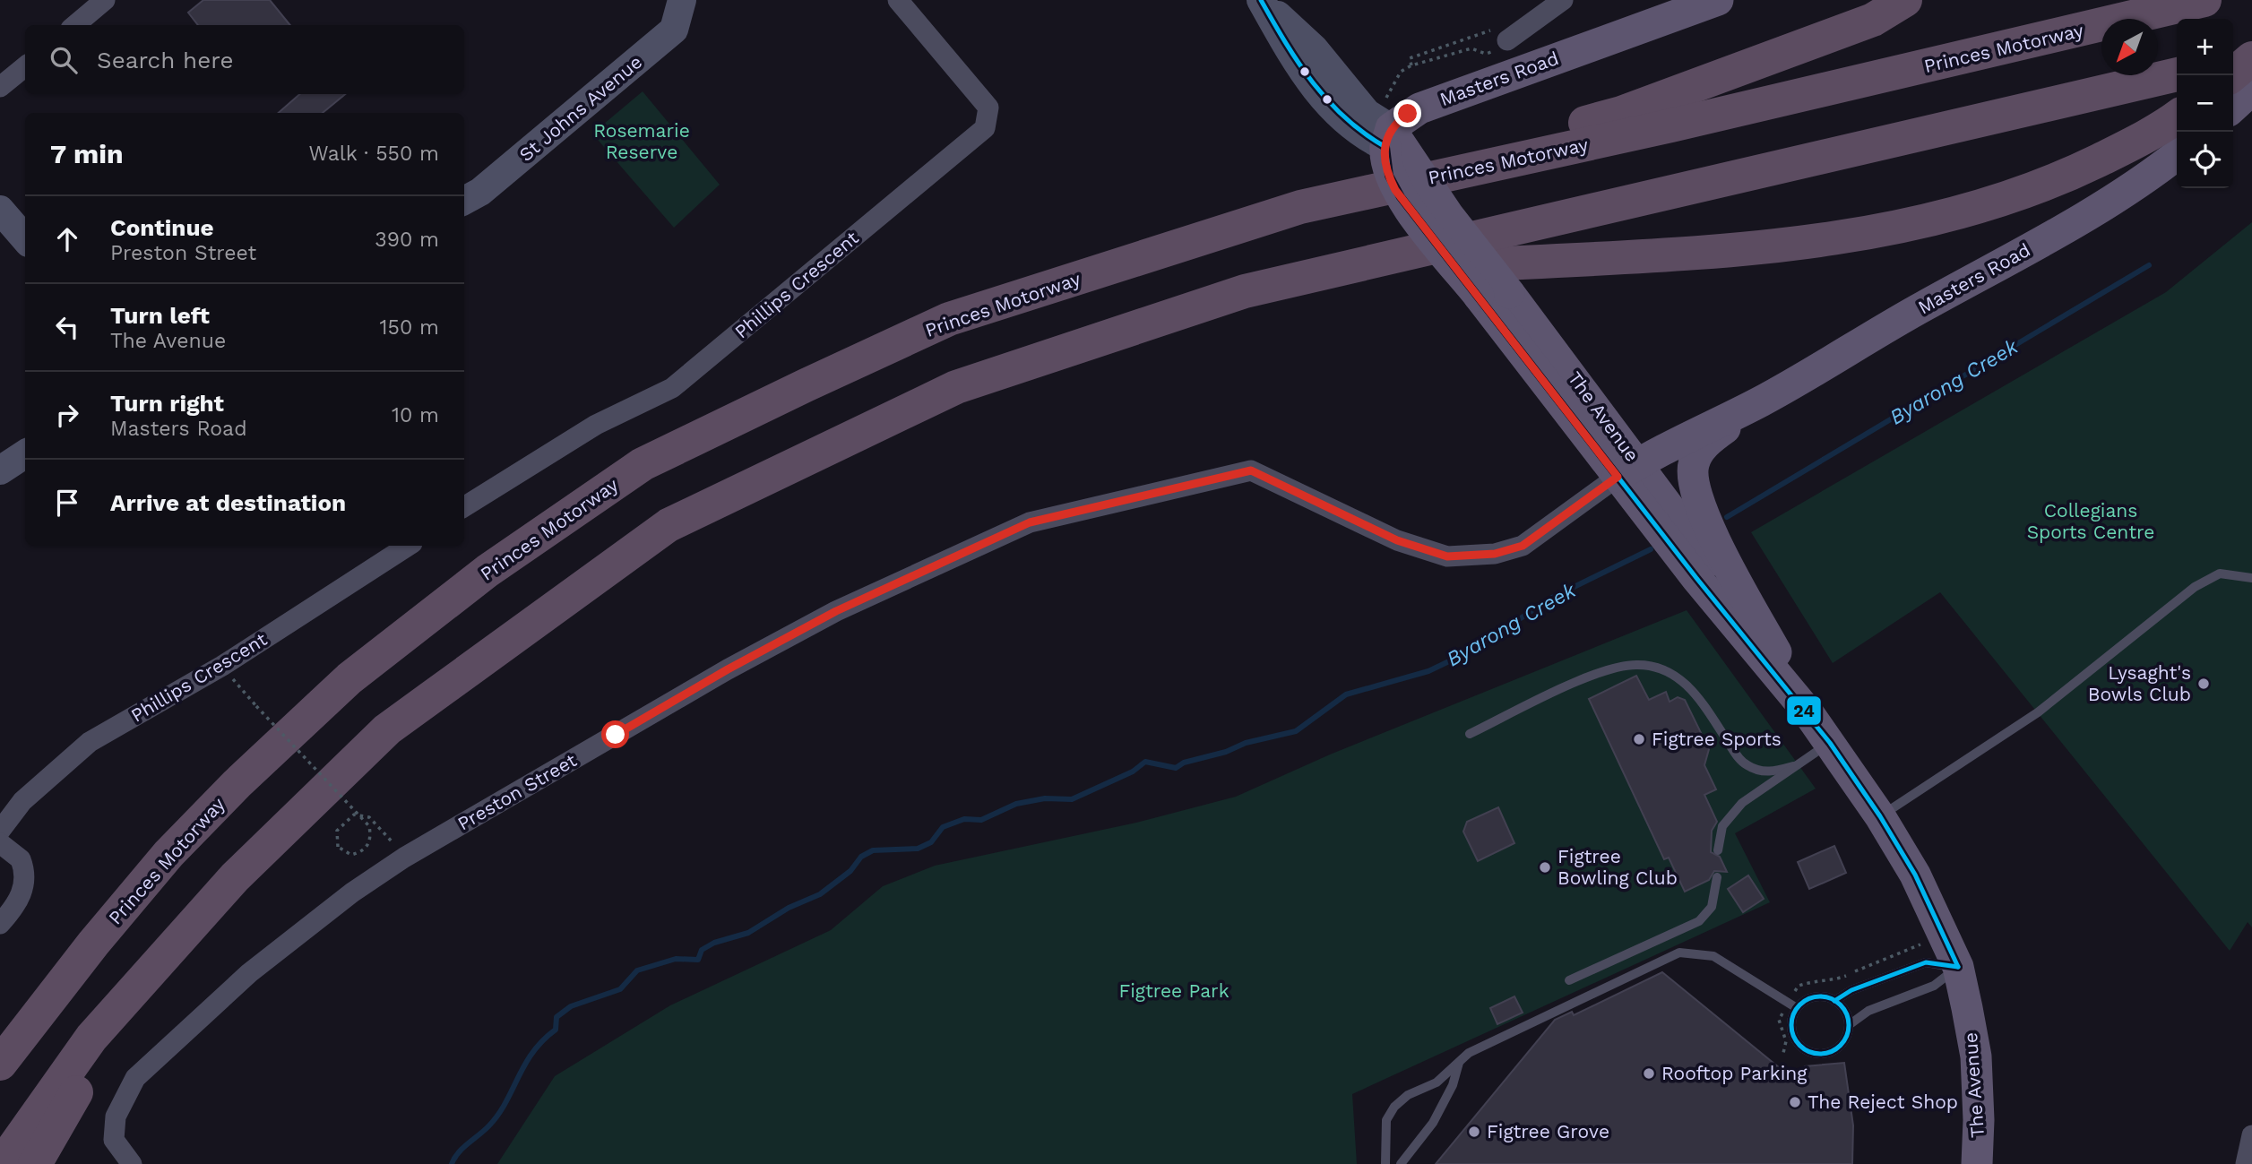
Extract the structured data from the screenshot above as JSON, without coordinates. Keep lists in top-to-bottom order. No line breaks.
{"streets":{"highway":["Princes Motorway"],"main road":["Masters Road","The Avenue"],"street":["St Johns Avenue","Phillips Crescent","Preston Street"]},"crossings":[["Masters Road","The Avenue"],["Masters Road","Preston Street"],["The Avenue","Preston Street"]],"water":["Byarong Creek"],"parks":["Rosemarie Reserve","Collegians Sports Centre","Figtree Park"],"places":["Lysaght's Bowls Club","Figtree Sports","Figtree Bowling Club","Rooftop Parking","The Reject Shop","Figtree Grove"],"lines":["transit line 24"],"north":"bottom left","page":{"map_buttons":["+","−"],"search":"Search here","heading":["7 min","Walk · 550 m"],"list":[["Continue","Preston Street","390 m"],["Turn left","The Avenue","150 m"],["Turn right","Masters Road","10 m"],"Arrive at destination"]}}
